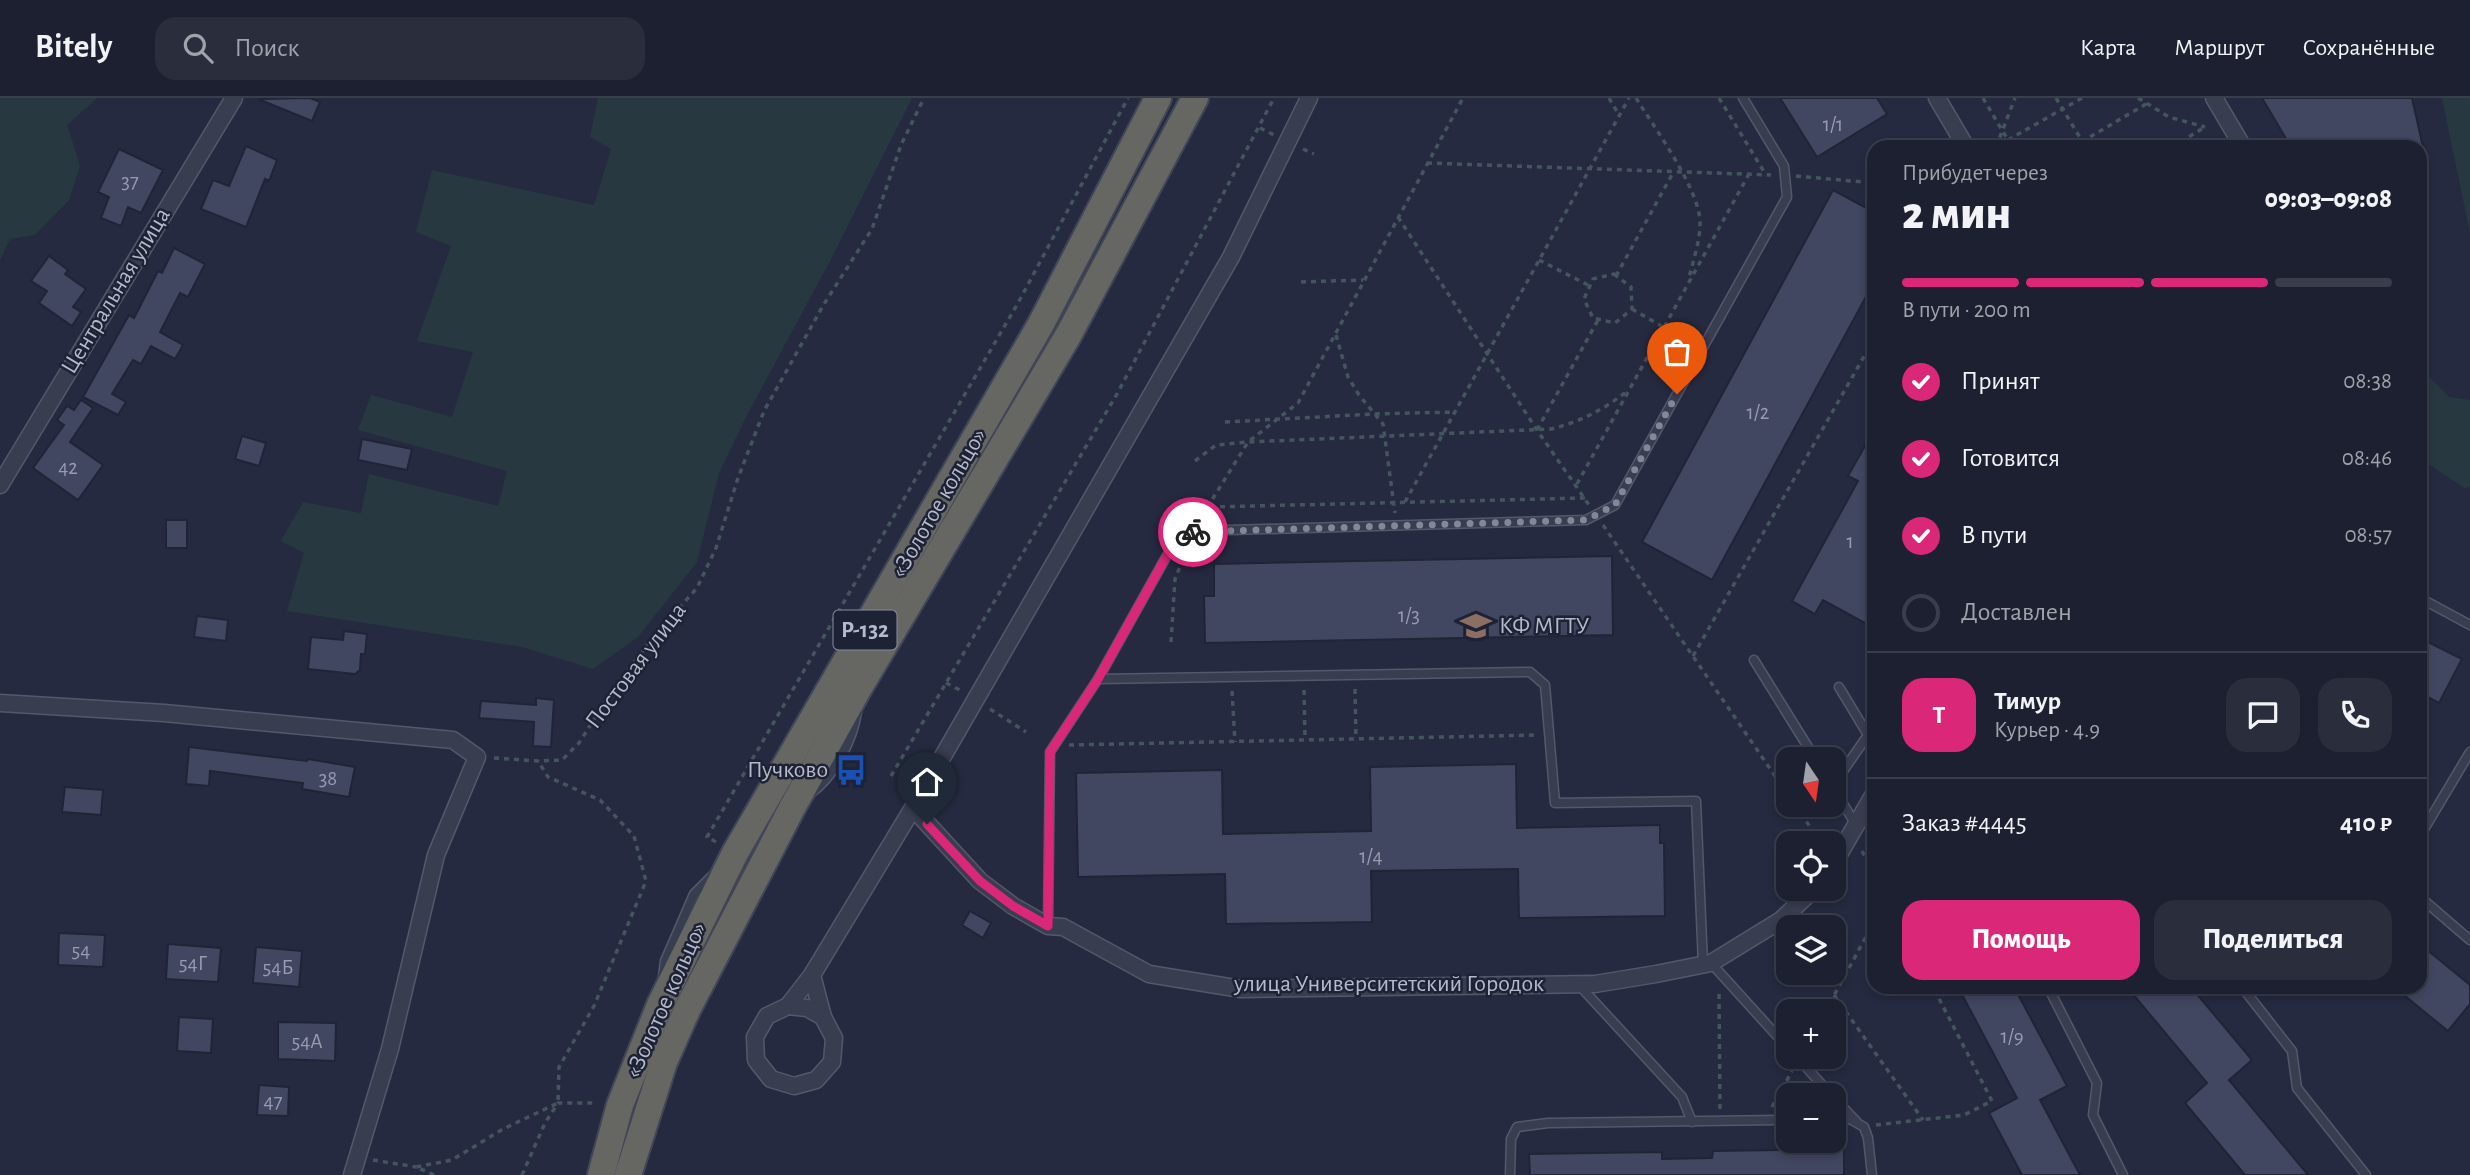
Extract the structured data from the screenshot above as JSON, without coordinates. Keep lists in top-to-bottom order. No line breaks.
{"streets":{"highway":["«Золотое кольцо»","Р-132"],"street":["Центральная улица","улица Университетский Городок"],"path":["Постовая улица"]},"places":{"school or university":["КФ МГТУ"],"bus stop":["Пучково"]},"house_numbers":["1/1","37","1/2","42","1","1/3","38","1/4","54","54Г","54Б","1/9","54А","47"],"north":"bottom","page":{"header":"Bitely","search":"Поиск","nav":["Карта","Маршрут","Сохранённые"],"heading":["2 мин","Прибудет через","09:03–09:08"],"panel":["Тимур","Курьер · 4.9","Заказ #4445","410 ₽"],"bar":"В пути · 200 m","list":[["Принят","08:38"],["Готовится","08:46"],["В пути","08:57"],"Доставлен"],"round":"Т","map_buttons":["+","−"],"buttons":["Помощь","Поделиться"]}}
